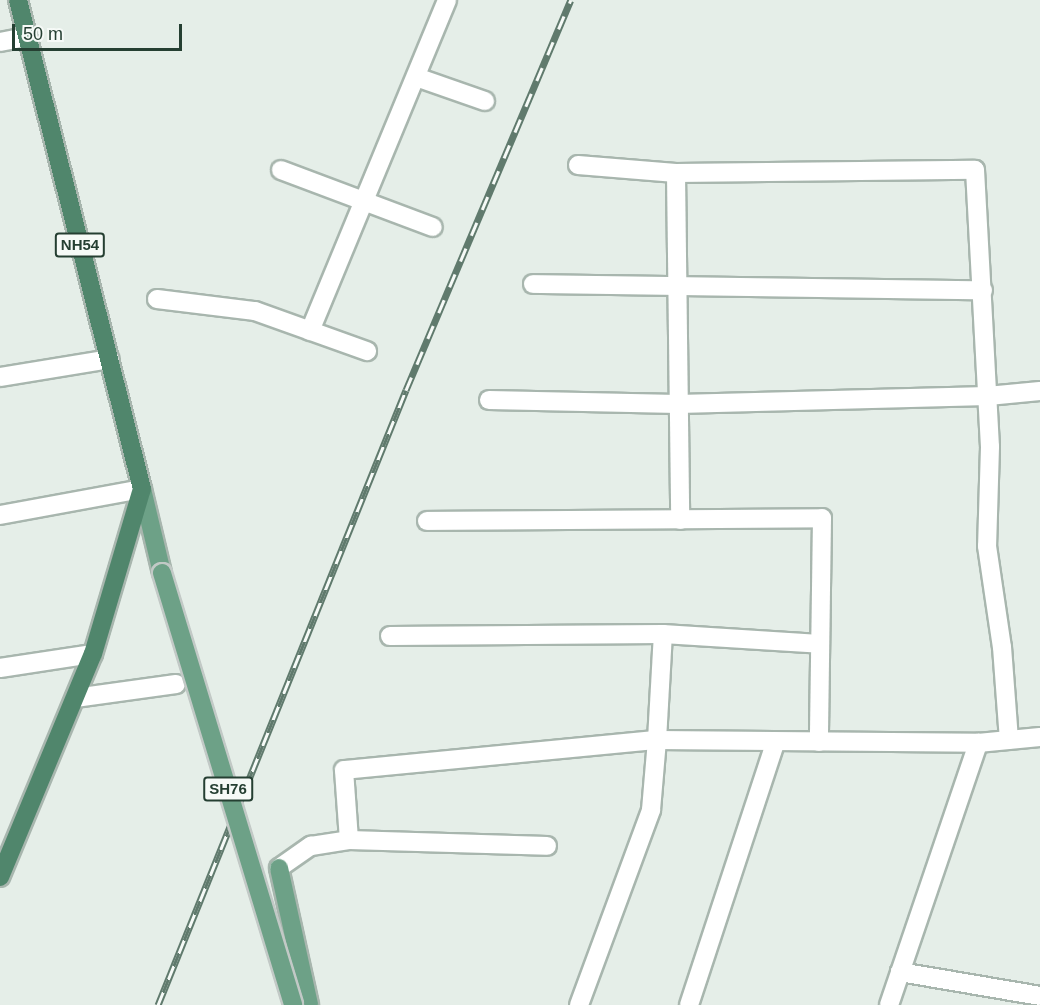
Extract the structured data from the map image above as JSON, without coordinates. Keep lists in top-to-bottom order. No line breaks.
{"streets":{"highway":["NH54"],"main road":["SH76"]},"crossings":[["NH54","SH76"]],"scale_bar":"50 m"}
